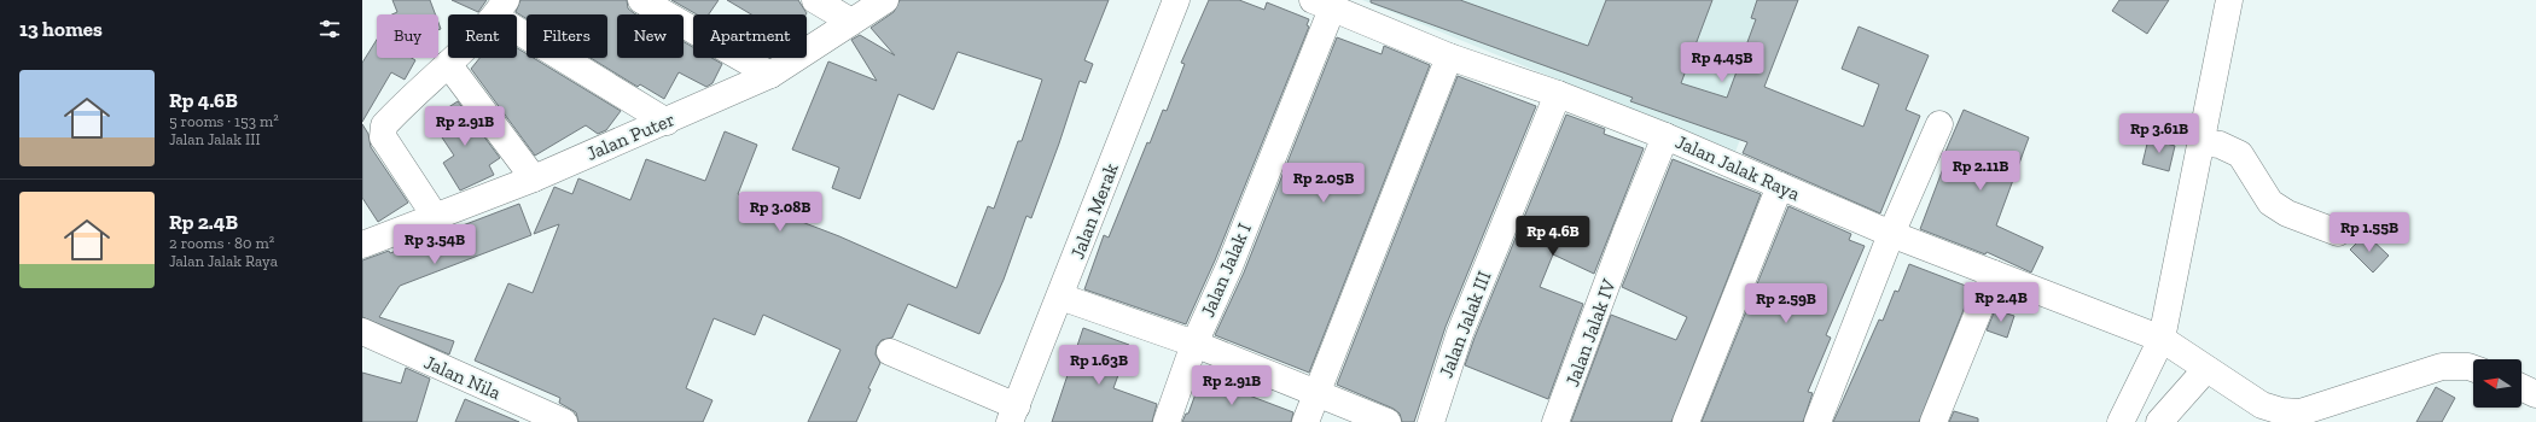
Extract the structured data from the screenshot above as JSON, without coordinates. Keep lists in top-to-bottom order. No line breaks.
{"streets":{"street":["Jalan Puter","Jalan Jalak Raya","Jalan Merak","Jalan Jalak I","Jalan Jalak III","Jalan Jalak IV","Jalan Nila"]},"crossings":[["Jalan Jalak Raya","Jalan Jalak I"],["Jalan Jalak Raya","Jalan Jalak III"],["Jalan Jalak Raya","Jalan Jalak IV"]],"north":"left","page":{"heading":"13 homes","chip":["Buy","Rent","Filters","New","Apartment"],"price":["Rp 4.45B","Rp 2.91B","Rp 3.61B","Rp 2.11B","Rp 2.05B","Rp 3.08B","Rp 1.55B","Rp 4.6B","Rp 3.54B","Rp 2.4B","Rp 2.59B","Rp 1.63B","Rp 2.91B"],"list":[{"name":"Rp 4.6B","note":"5 rooms · 153 m² · Jalan Jalak III"},{"name":"Rp 2.4B","note":"2 rooms · 80 m² · Jalan Jalak Raya"}]}}
